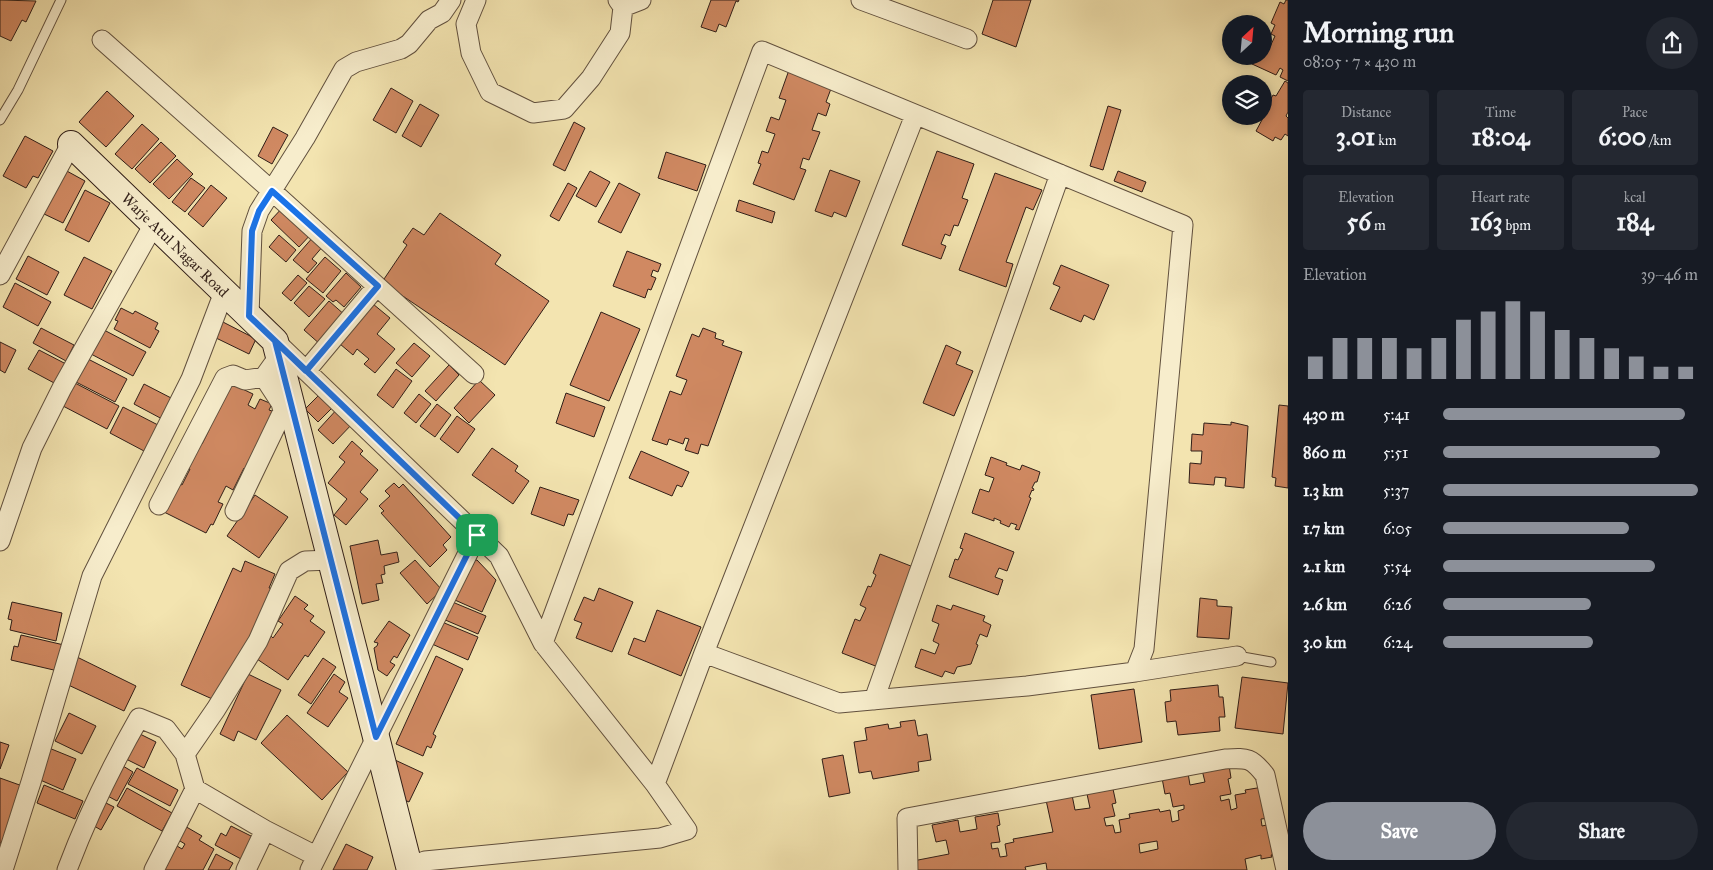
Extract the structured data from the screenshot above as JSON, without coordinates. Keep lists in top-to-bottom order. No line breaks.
{"streets":{"street":["Warje Atul Nagar Road"]},"north":"top right","page":{"heading":["Morning run","08:05 · 7 × 430 m"],"stats":[["Distance","3.01 km"],["Time","18:04"],["Pace","6:00 /km"],["Elevation","56 m"],["Heart rate","163 bpm"],["kcal","184"]],"chart":["Elevation","39–46 m"],"list":[{"name":"430 m","note":"5:41"},{"name":"860 m","note":"5:51"},{"name":"1.3 km","note":"5:37"},{"name":"1.7 km","note":"6:05"},{"name":"2.1 km","note":"5:54"},{"name":"2.6 km","note":"6:26"},{"name":"3.0 km","note":"6:24"}],"buttons":["Save","Share"]}}
